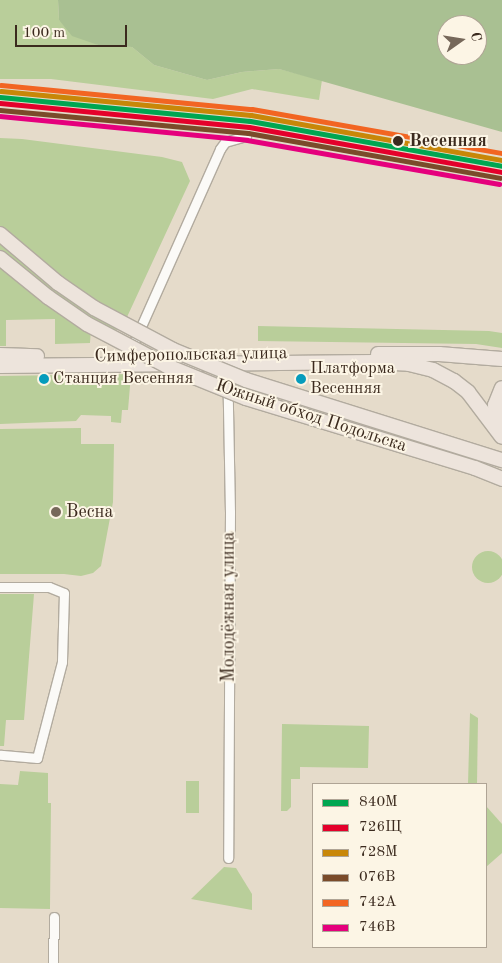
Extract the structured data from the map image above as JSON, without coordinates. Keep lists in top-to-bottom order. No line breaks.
{"streets":{"main road":["Симферопольская улица","Южный обход Подольска"],"street":["Молодёжная улица"]},"crossings":[["Симферопольская улица","Молодёжная улица"]],"places":["Весенняя","Станция Весенняя","Платформа Весенняя","Весна"],"lines":["transit line 742А","transit line 728М","transit line 840М","transit line 726Щ","transit line 076В","transit line 746В"],"legend":["840М","726Щ","728М","076В","742А","746В"],"scale_bar":"100 m","north":"right"}
